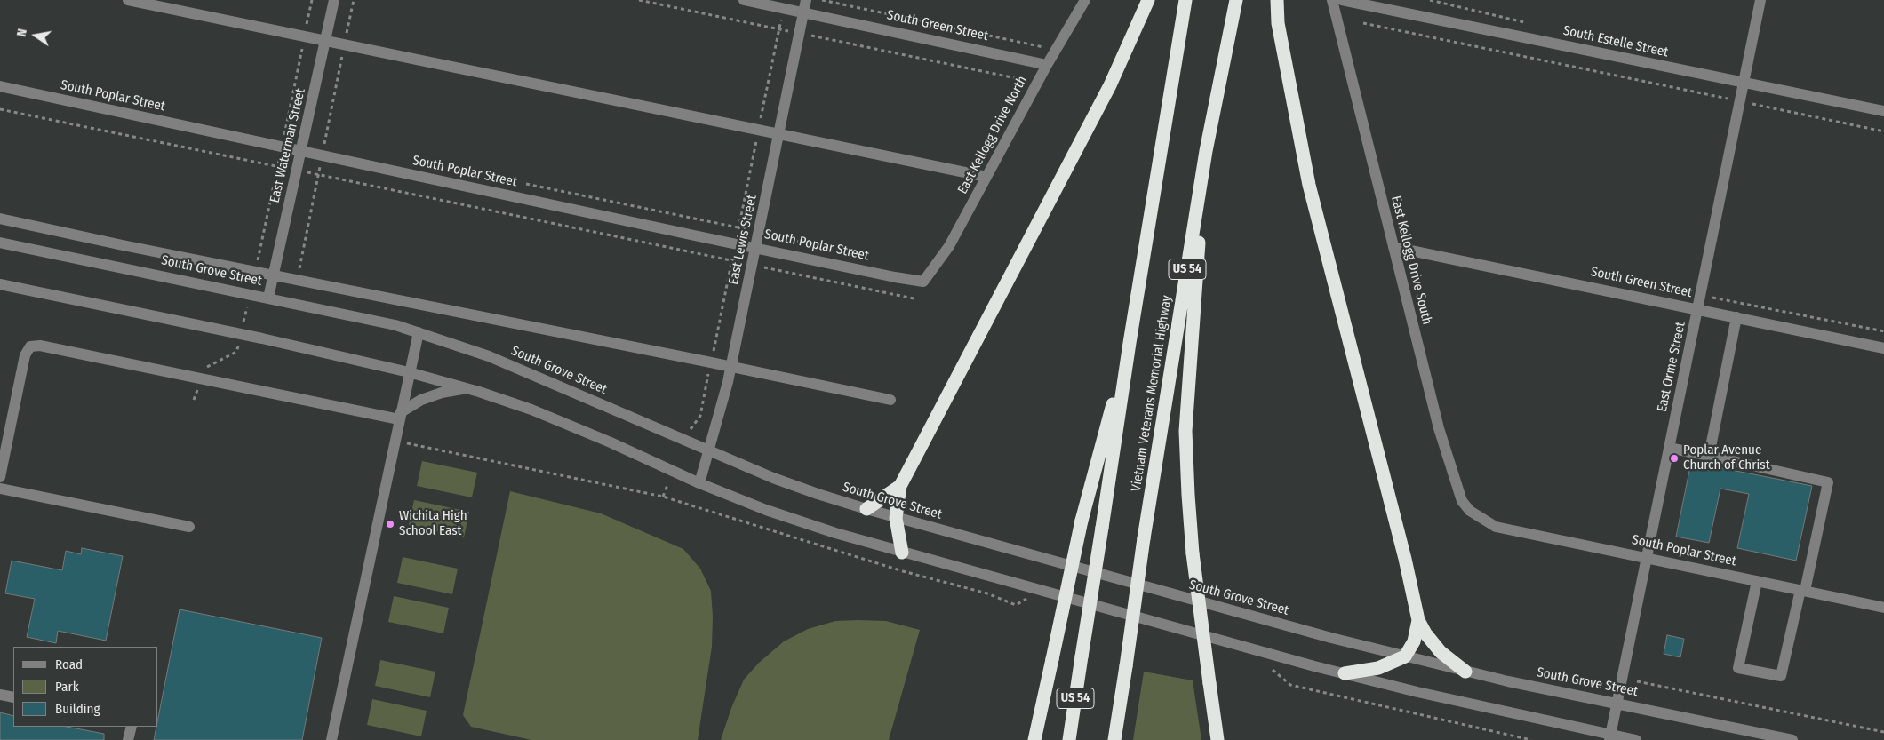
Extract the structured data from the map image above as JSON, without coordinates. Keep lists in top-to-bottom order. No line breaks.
{"streets":{"highway":["US 54","Vietnam Veterans Memorial Highway"],"street":["South Green Street","South Estelle Street","South Poplar Street","East Kellogg Drive North","East Waterman Street","East Lewis Street","East Kellogg Drive South","South Grove Street","East Orme Street"]},"crossings":[["South Green Street","East Kellogg Drive North"],["South Green Street","East Lewis Street"],["South Green Street","East Kellogg Drive South"],["South Green Street","East Orme Street"],["South Estelle Street","East Orme Street"],["South Poplar Street","East Kellogg Drive North"],["South Poplar Street","East Waterman Street"],["South Poplar Street","East Lewis Street"],["South Poplar Street","East Kellogg Drive South"],["South Poplar Street","East Orme Street"],["East Waterman Street","South Grove Street"],["East Lewis Street","South Grove Street"],["South Grove Street","East Orme Street"]],"places":["Poplar Avenue Church of Christ","Wichita High School East"],"legend":["Road","Park","Building"],"north":"left"}
